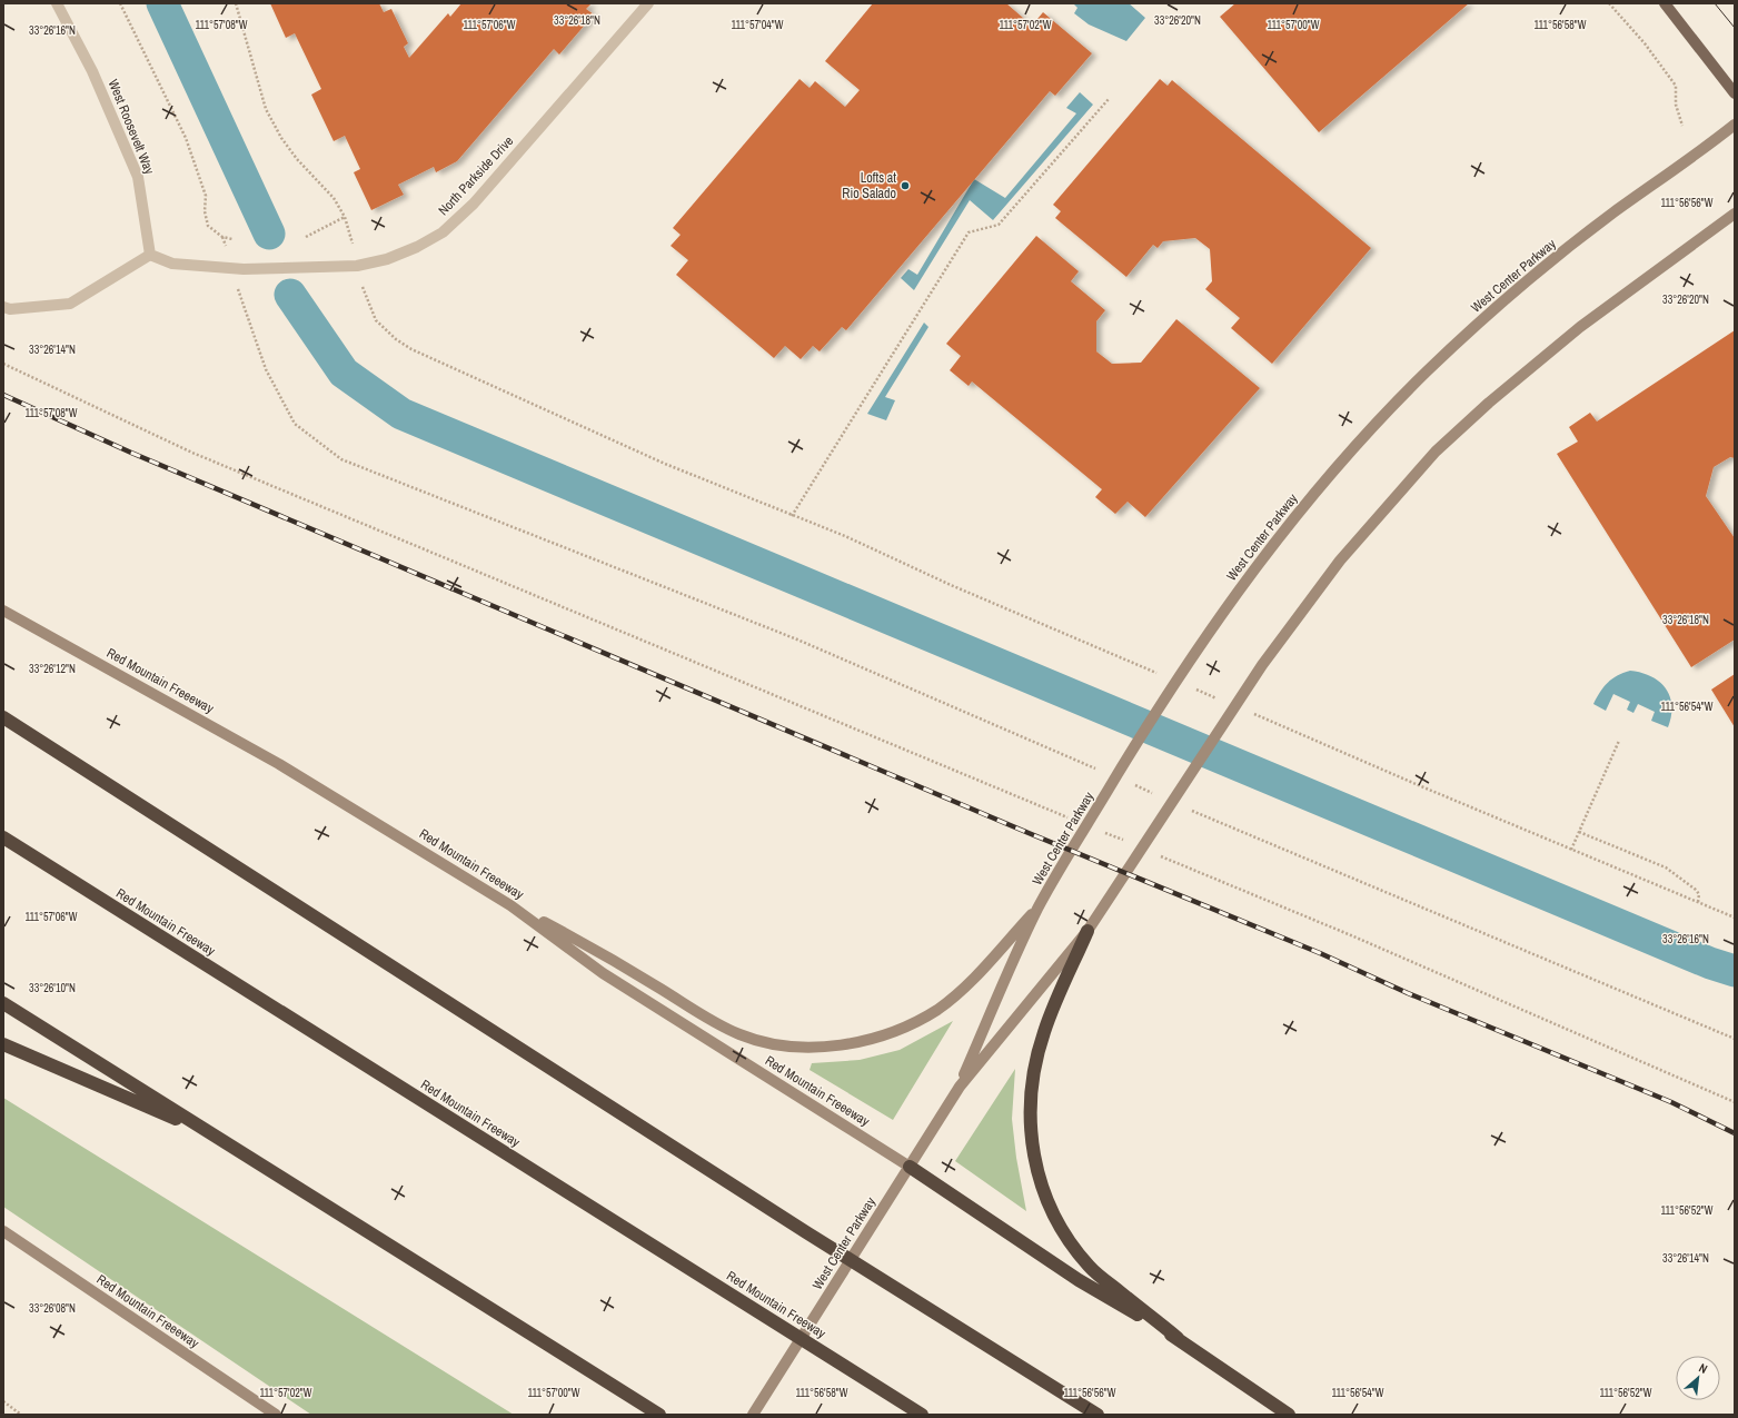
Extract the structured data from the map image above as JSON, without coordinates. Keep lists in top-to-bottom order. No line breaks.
{"streets":{"highway":["Red Mountain Freeway"],"street":["West Roosevelt Way","North Parkside Drive","West Center Parkway","Red Mountain Freeeway"]},"crossings":[["West Center Parkway","Red Mountain Freeeway"]],"places":["Lofts at Rio Salado"],"north":"top right","coordinates":["33°26'18\"N","33°26'20\"N","111°57'08\"W","111°57'06\"W","111°57'04\"W","111°57'02\"W","111°57'00\"W","111°56'58\"W","33°26'16\"N","111°56'56\"W","33°26'14\"N","33°26'12\"N","111°56'54\"W","33°26'10\"N","111°56'52\"W","33°26'08\"N"]}
